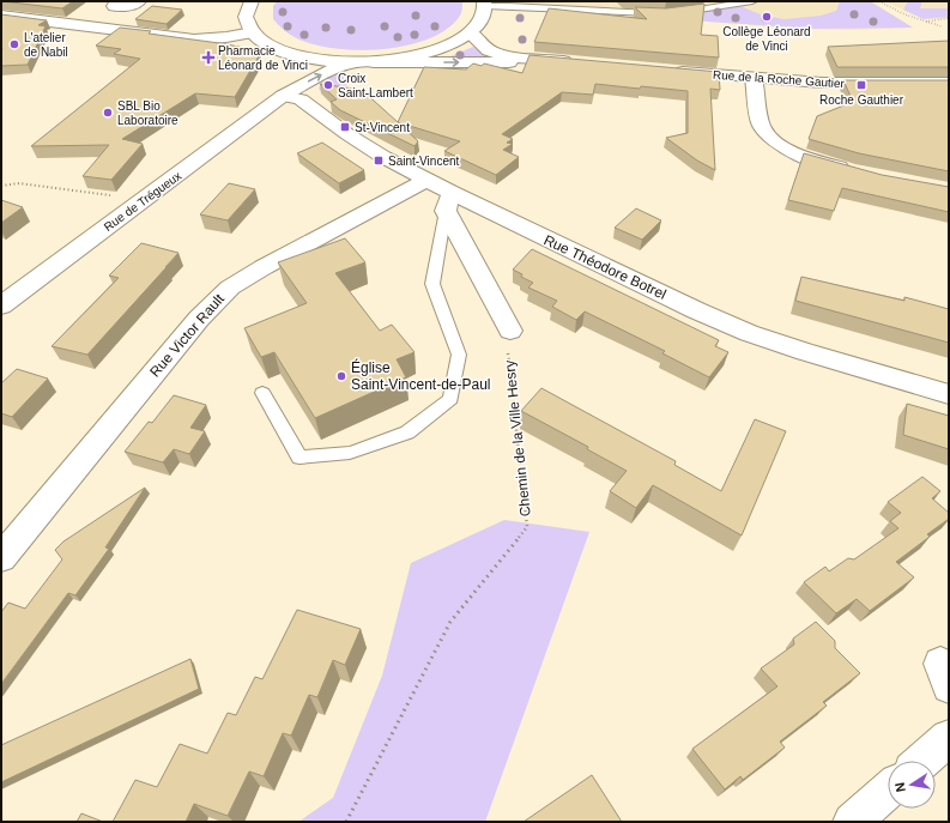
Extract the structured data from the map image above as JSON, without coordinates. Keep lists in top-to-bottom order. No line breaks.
{"streets":{"street":["Rue de la Roche Gautier","Rue de Trégueux","Rue Théodore Botrel","Rue Victor Rault"],"path":["Chemin de la Ville Hesry"]},"crossings":[["Rue de Trégueux","Rue Théodore Botrel"],["Rue Théodore Botrel","Rue Victor Rault"]],"places":{"other":["Collège Léonard de Vinci","L'atelier de Nabil","Croix Saint-Lambert","SBL Bio Laboratoire","Église Saint-Vincent-de-Paul"],"health":["Pharmacie Léonard de Vinci"],"transit":["Roche Gauthier","St-Vincent","Saint-Vincent"]},"north":"left"}
